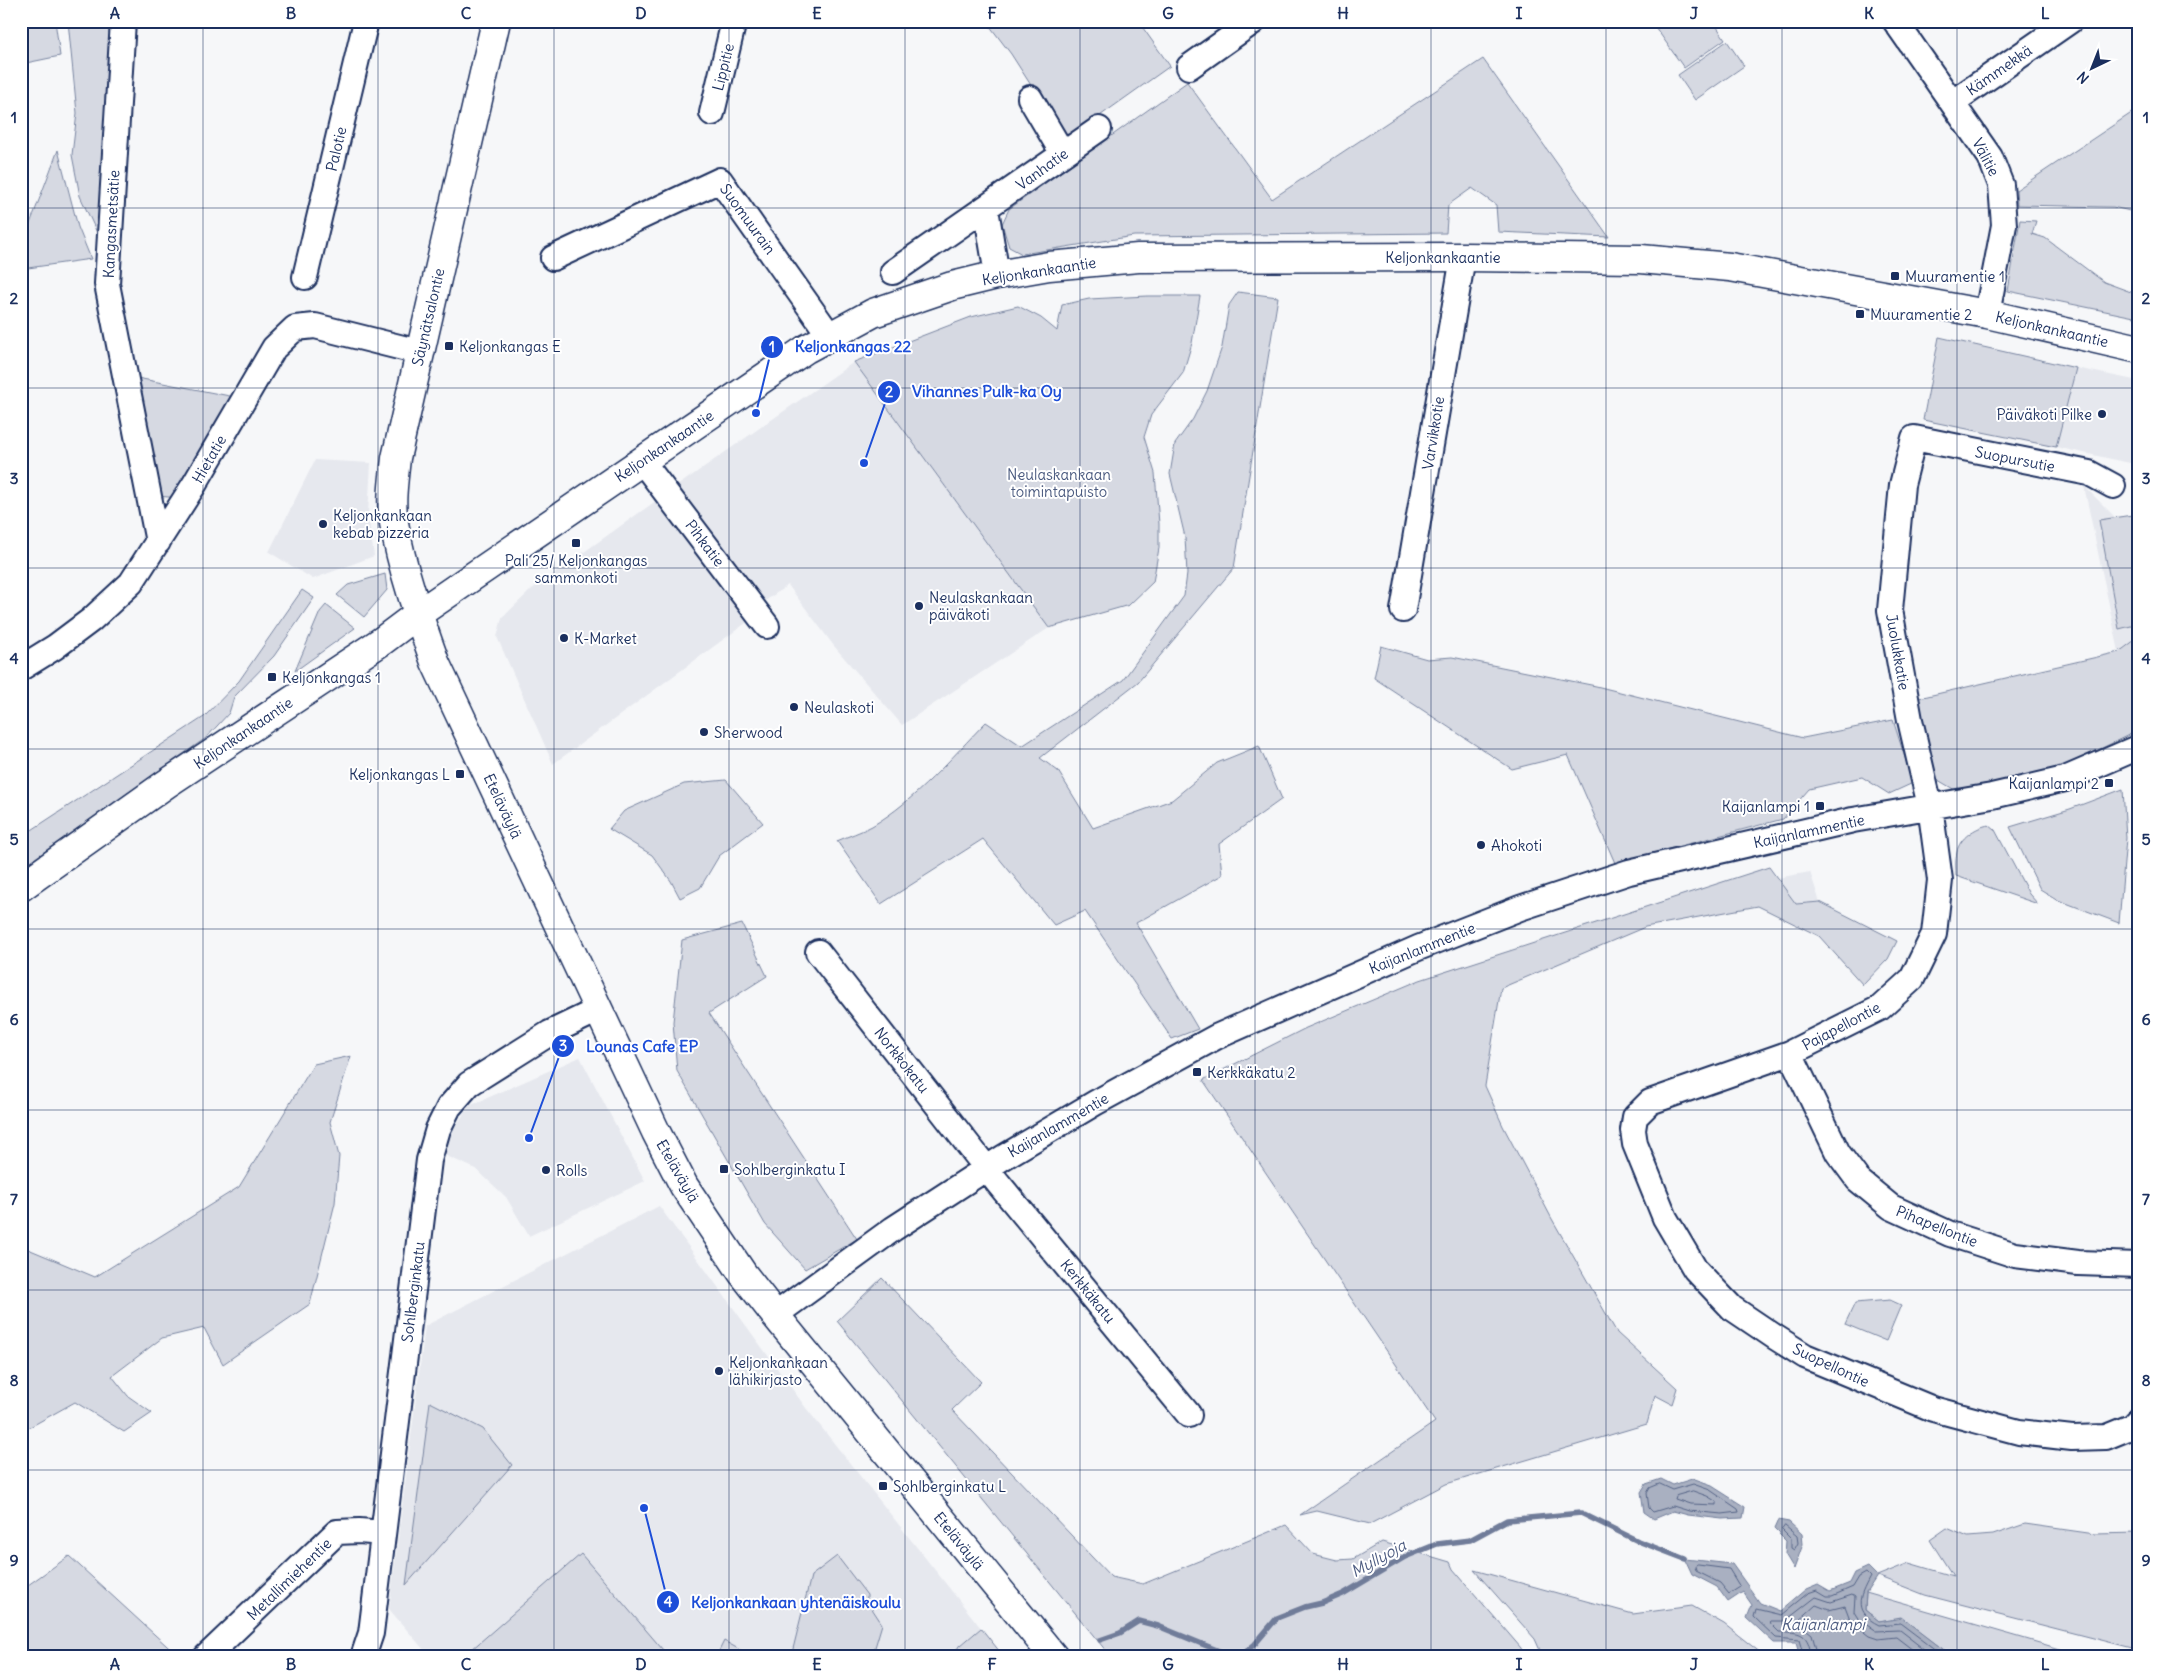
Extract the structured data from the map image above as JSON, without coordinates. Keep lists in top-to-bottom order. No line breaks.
{"streets":{"main road":["Keljonkankaantie","Säynätsalontie","Eteläväylä"],"street":["Lippitie","Kämmekkä","Palotie","Välitie","Vanhatie","Suomuurain","Kangasmetsätie","Varvikkotie","Hietatie","Suopursutie","Pihkatie","Juolukkatie","Kaijanlammentie","Pajapellontie","Norkkokatu","Pihapellontie","Kerkkäkatu","Sohlberginkatu","Suopellontie","Metallimiehentie"]},"crossings":[["Kämmekkä","Välitie"],["Välitie","Keljonkankaantie"],["Suomuurain","Keljonkankaantie"],["Kangasmetsätie","Hietatie"],["Keljonkankaantie","Säynätsalontie"],["Keljonkankaantie","Varvikkotie"],["Keljonkankaantie","Pihkatie"],["Keljonkankaantie","Eteläväylä"],["Säynätsalontie","Hietatie"],["Säynätsalontie","Eteläväylä"],["Suopursutie","Juolukkatie"],["Juolukkatie","Kaijanlammentie"],["Juolukkatie","Pajapellontie"],["Eteläväylä","Kaijanlammentie"],["Eteläväylä","Sohlberginkatu"],["Kaijanlammentie","Pajapellontie"],["Kaijanlammentie","Norkkokatu"],["Kaijanlammentie","Kerkkäkatu"],["Pajapellontie","Pihapellontie"],["Pajapellontie","Suopellontie"],["Norkkokatu","Kerkkäkatu"],["Sohlberginkatu","Metallimiehentie"]],"water":["Myllyoja","Kaijanlampi"],"parks":["Neulaskankaan toimintapuisto"],"places":{"transit":["Muuramentie 1","Muuramentie 2","Keljonkangas E","Pali 25/ Keljonkangas sammonkoti","Keljonkangas 1","Keljonkangas L","Kaijanlampi 2","Kaijanlampi 1","Kerkkäkatu 2","Sohlberginkatu I","Sohlberginkatu L"],"other":["Keljonkangas 22","Päiväkoti Pilke","Vihannes Pulk-ka Oy","Keljonkankaan kebab pizzeria","Neulaskankaan päiväkoti","K-Market","Neulaskoti","Sherwood","Ahokoti","Lounas Cafe EP","Rolls","Keljonkankaan lähikirjasto","Keljonkankaan yhtenäiskoulu"]},"north":"bottom left","grid":{"columns":["A","B","C","D","E","F","G","H","I","J","K","L"],"rows":["1","2","3","4","5","6","7","8","9"]}}
